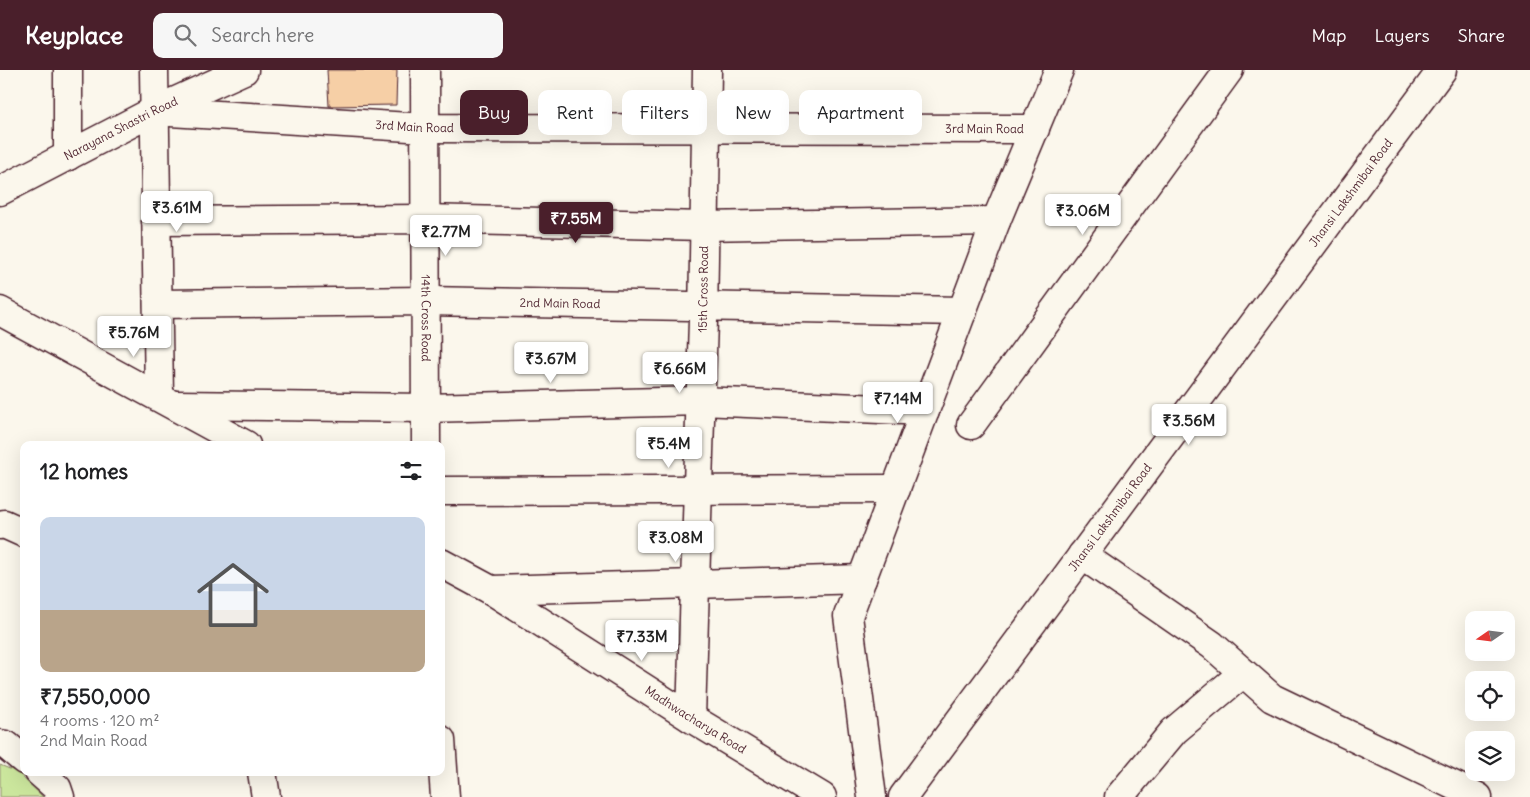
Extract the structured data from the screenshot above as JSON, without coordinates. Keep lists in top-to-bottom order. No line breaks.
{"streets":{"street":["3rd Main Road","Narayana Shastri Road","Jhansi Lakshmibai Road","15th Cross Road","2nd Main Road","14th Cross Road","Madhwacharya Road"]},"crossings":[["3rd Main Road","Narayana Shastri Road"],["3rd Main Road","14th Cross Road"],["15th Cross Road","2nd Main Road"],["15th Cross Road","Madhwacharya Road"],["2nd Main Road","14th Cross Road"]],"north":"left","page":{"header":"Keyplace","search":"Search here","nav":["Map","Layers","Share"],"chip":["Buy","Rent","Filters","New","Apartment"],"price":["₹3.61M","₹3.06M","₹7.55M","₹2.77M","₹5.76M","₹3.67M","₹6.66M","₹7.14M","₹3.56M","₹5.4M","₹3.08M","₹7.33M"],"heading":"12 homes","list":[{"name":"₹7,550,000","note":"4 rooms · 120 m² · 2nd Main Road"}]}}
